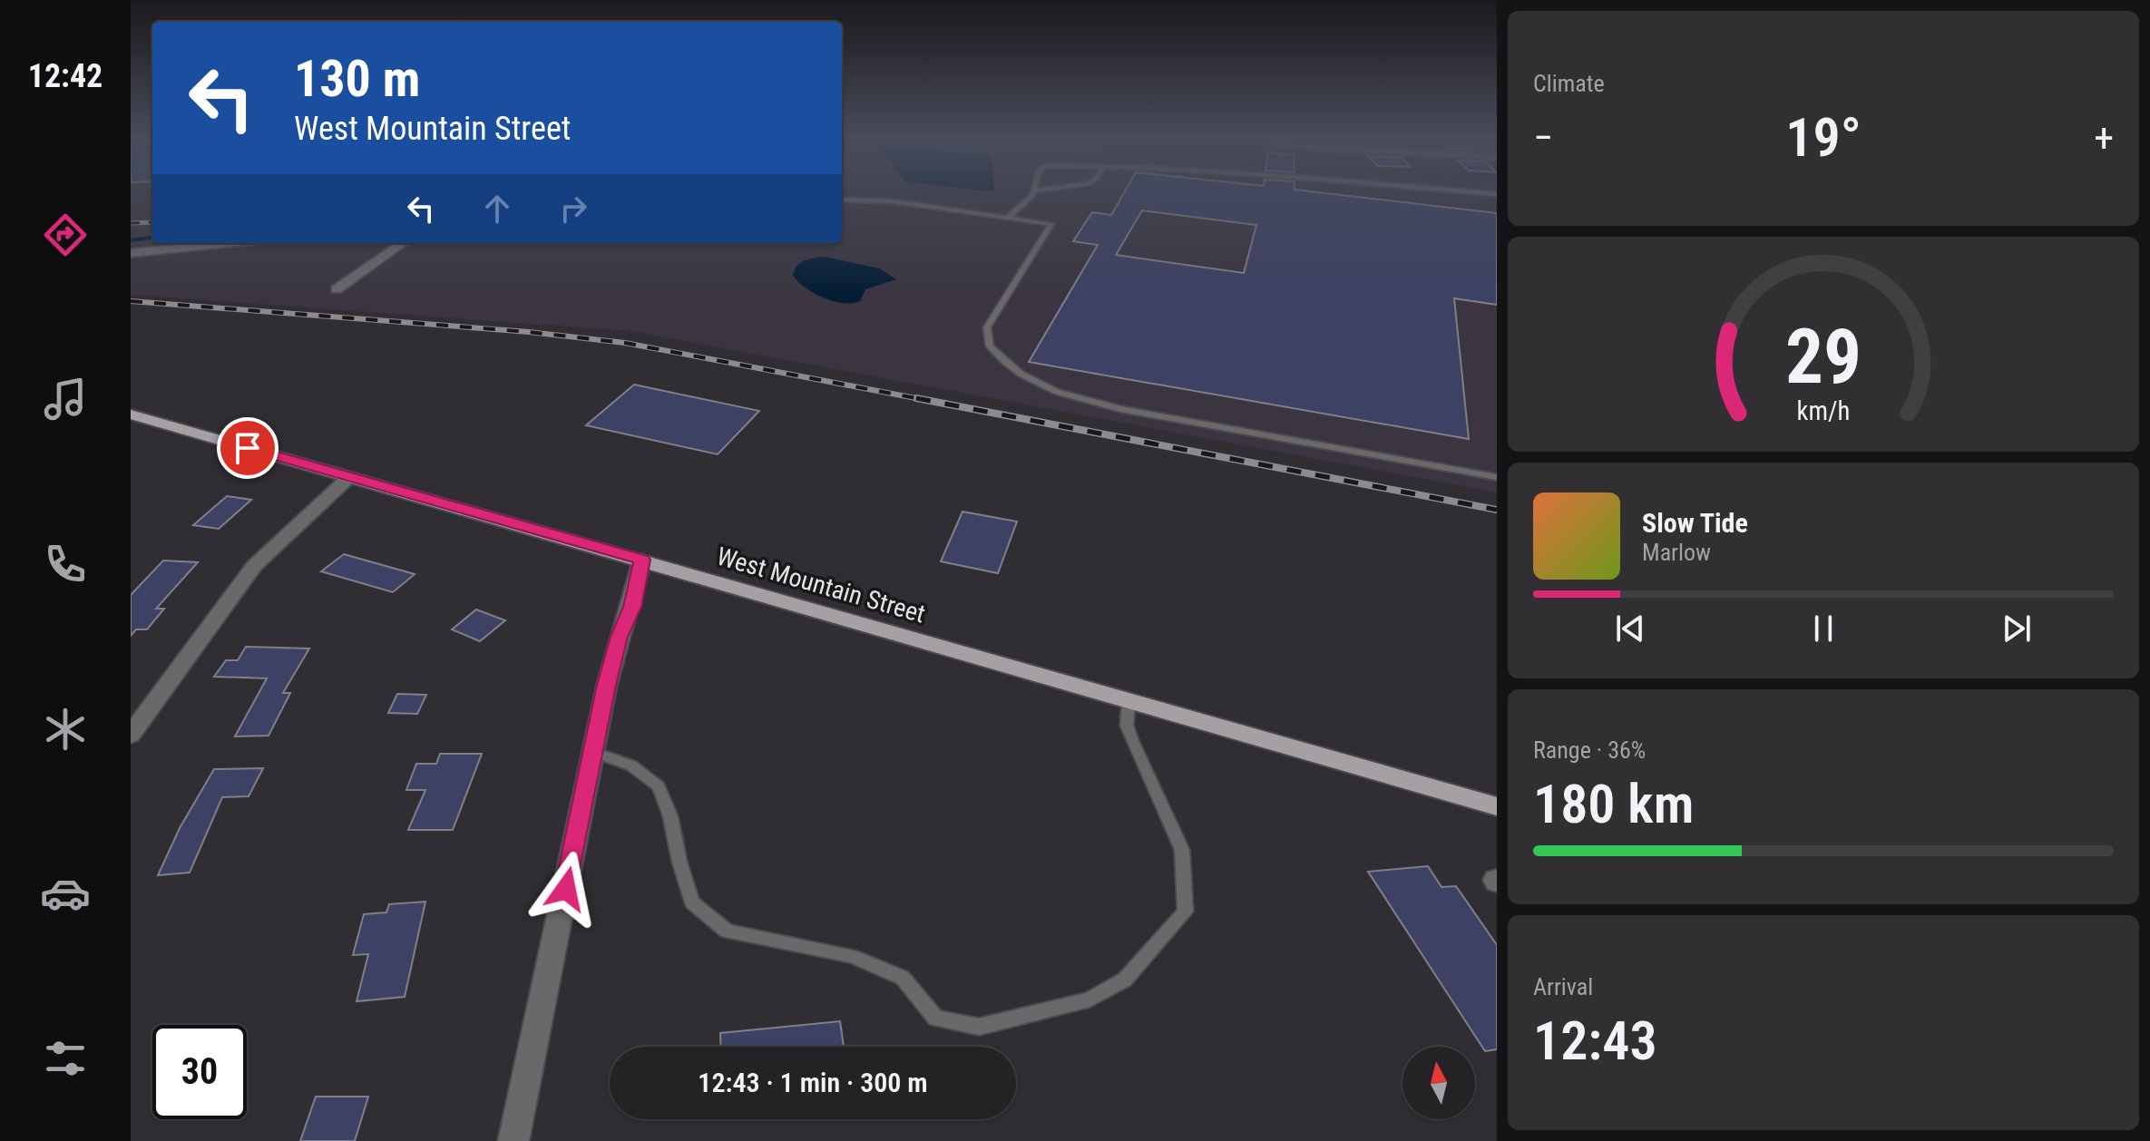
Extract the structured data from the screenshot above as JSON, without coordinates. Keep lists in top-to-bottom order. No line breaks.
{"streets":{"main road":["West Mountain Street"]},"north":"top","page":{"tabs":"12:42","tile":["Climate",["Range · 36%","180 km"],["Arrival","12:43"]],"turn":["130 m","West Mountain Street"],"heat":["−","19°","+"],"song":["Slow Tide","Marlow"],"limit":"30","trip":"12:43 · 1 min · 300 m","gauge":["29","km/h"]}}
